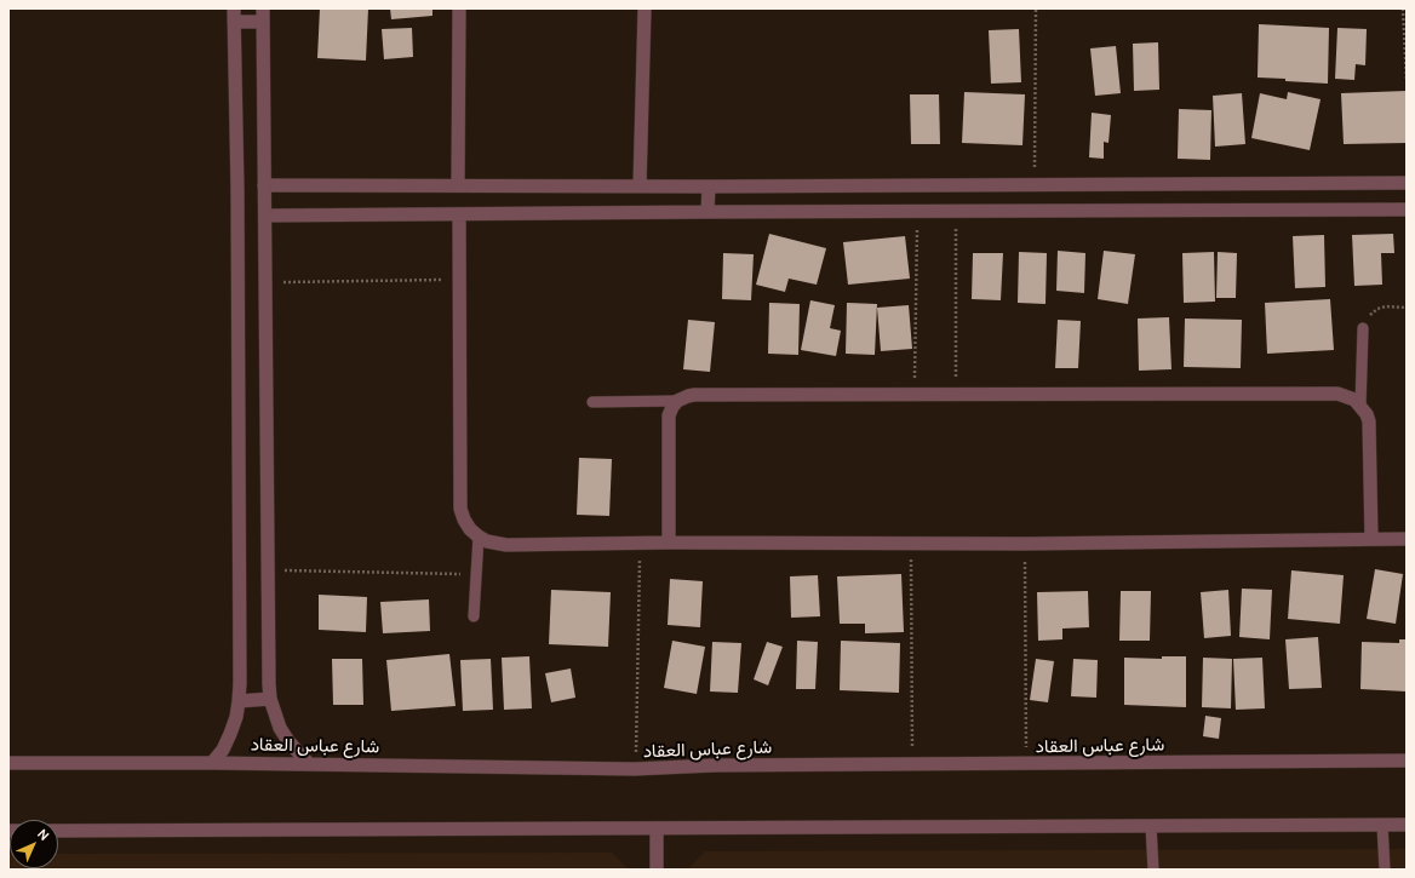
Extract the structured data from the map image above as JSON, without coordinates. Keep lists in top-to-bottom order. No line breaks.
{"streets":{"street":["شارع عباس العقاد"]},"north":"top right"}
